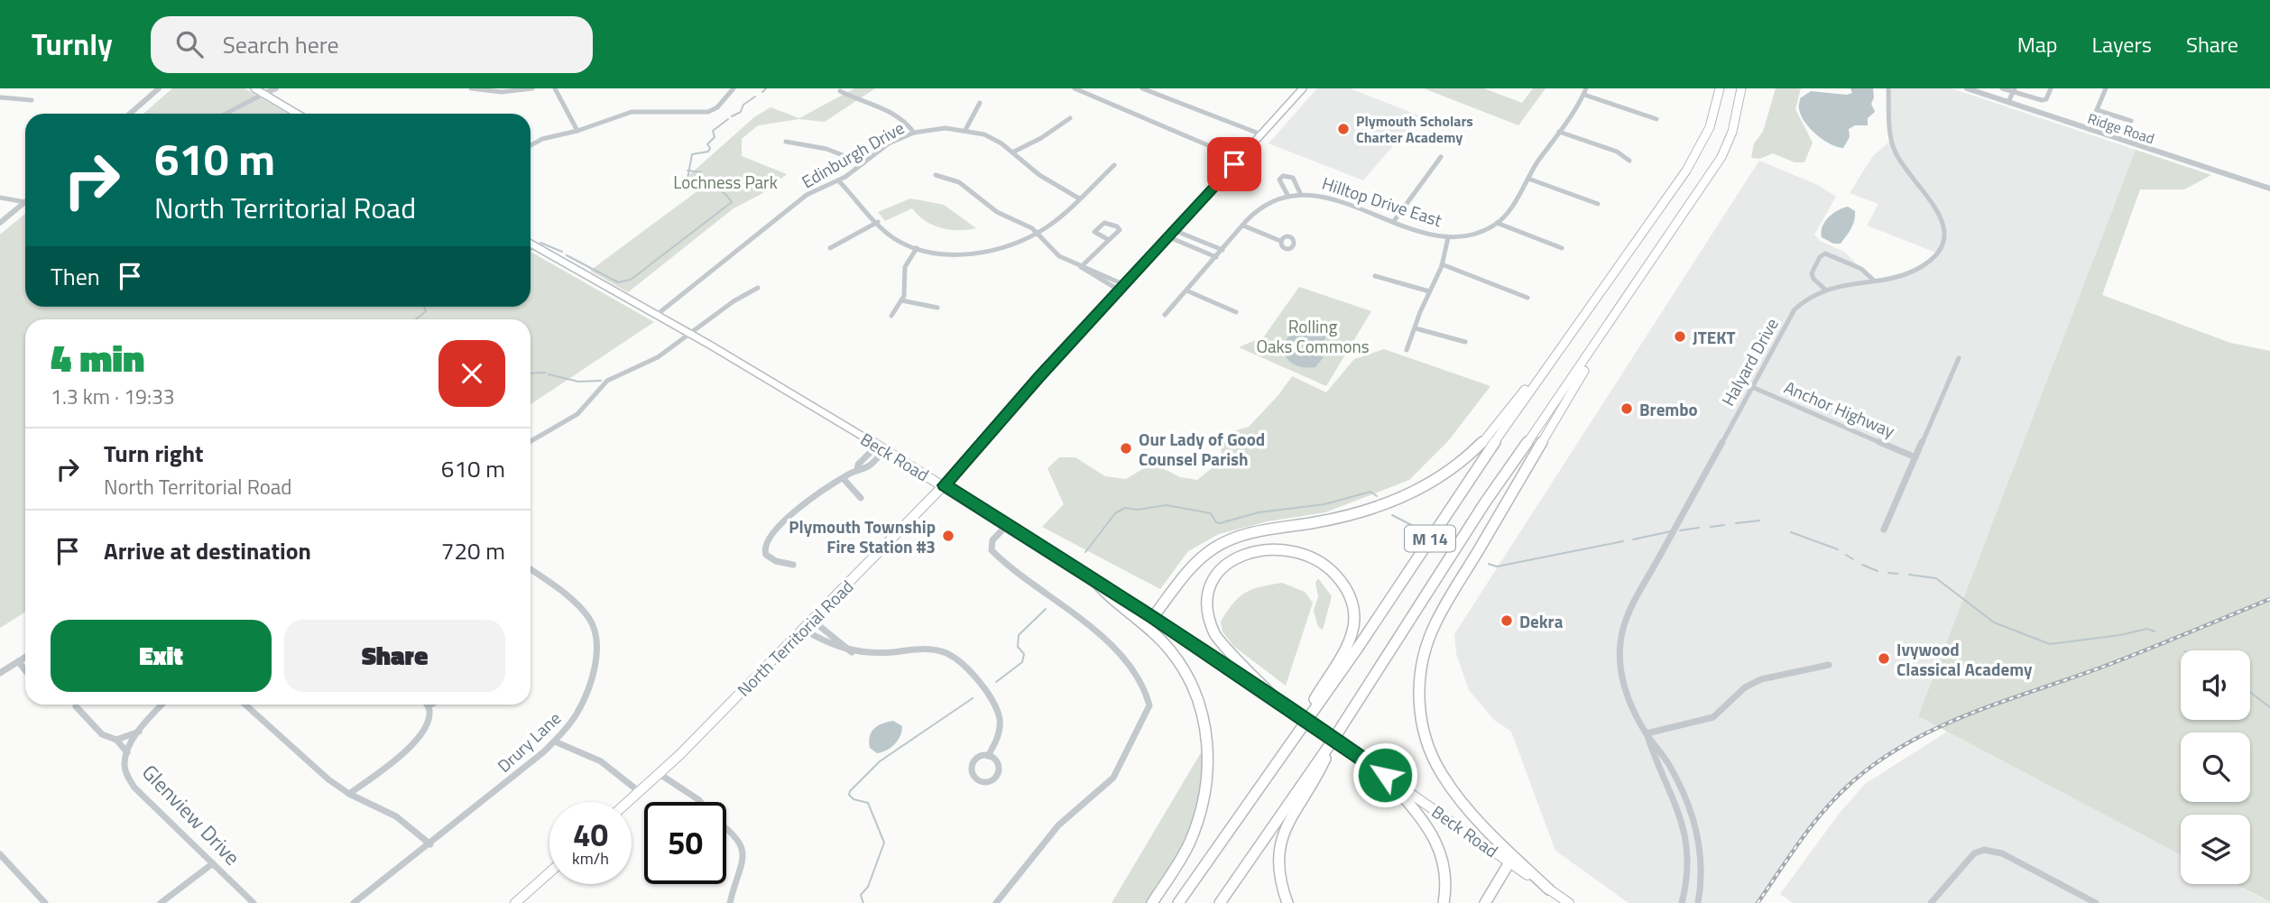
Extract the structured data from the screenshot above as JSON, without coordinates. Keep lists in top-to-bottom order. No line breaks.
{"streets":{"highway":["M 14"],"main road":["Beck Road","North Territorial Road"],"street":["Ridge Road","Edinburgh Drive","Hilltop Drive East","Halyard Drive","Anchor Highway","Drury Lane","Glenview Drive"]},"crossings":[["Edinburgh Drive","Beck Road"],["Halyard Drive","Anchor Highway"],["Beck Road","North Territorial Road"]],"parks":["Lochness Park","Rolling Oaks Commons"],"places":["Plymouth Scholars Charter Academy","JTEKT","Brembo","Our Lady of Good Counsel Parish","Plymouth Township Fire Station #3","Dekra","Ivywood Classical Academy"],"page":{"header":"Turnly","search":"Search here","nav":["Map","Layers","Share"],"turn":["610 m","North Territorial Road"],"then":"Then","heading":["4 min","1.3 km · 19:33"],"list":[{"name":"Turn right","note":"North Territorial Road","value":"610 m"},{"name":"Arrive at destination","value":"720 m"}],"buttons":["Exit","Share"],"speed":"40 km/h","limit":"50"}}
